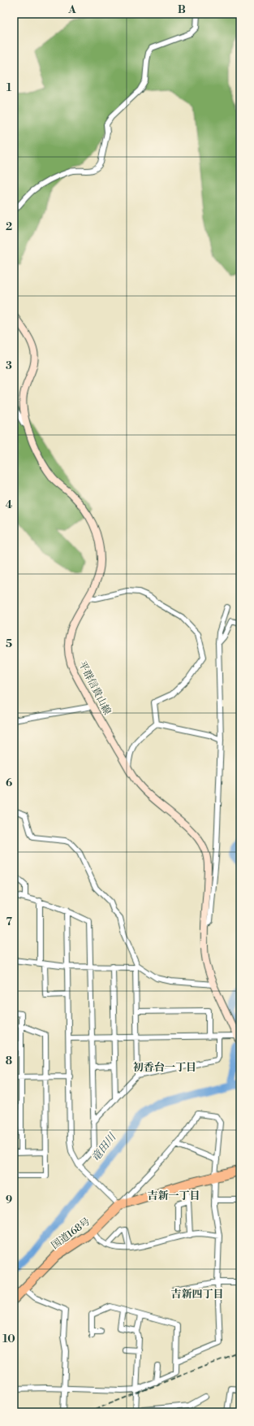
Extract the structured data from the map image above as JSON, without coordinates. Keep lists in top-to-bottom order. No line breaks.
{"streets":{"highway":["国道168号"],"main road":["平群信貴山線"]},"districts":["初香台一丁目","吉新一丁目","吉新四丁目"],"water":["竜田川"],"grid":{"columns":["A","B"],"rows":["1","2","3","4","5","6","7","8","9","10"]}}
